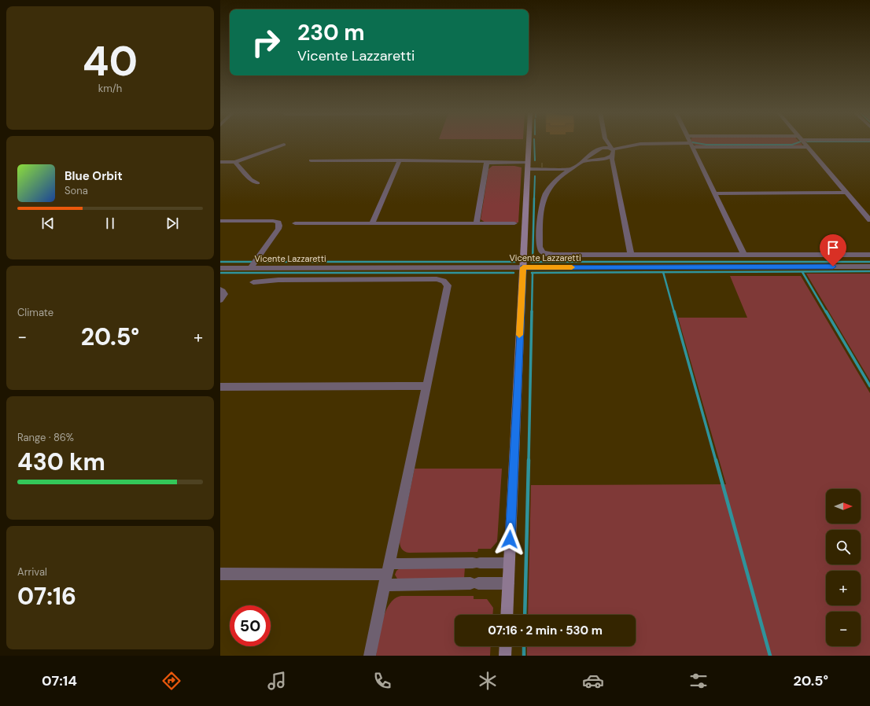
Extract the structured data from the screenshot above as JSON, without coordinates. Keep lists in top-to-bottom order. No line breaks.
{"streets":{"street":["Vicente Lazzaretti"]},"north":"right","page":{"tile":[["40","km/h"],"Climate",["Range · 86%","430 km"],["Arrival","07:16"]],"turn":["230 m","Vicente Lazzaretti"],"song":["Blue Orbit","Sona"],"heat":["−","20.5°","+"],"map_buttons":["+","−"],"limit":"50","trip":"07:16 · 2 min · 530 m","tabs":["07:14","20.5°"]}}
